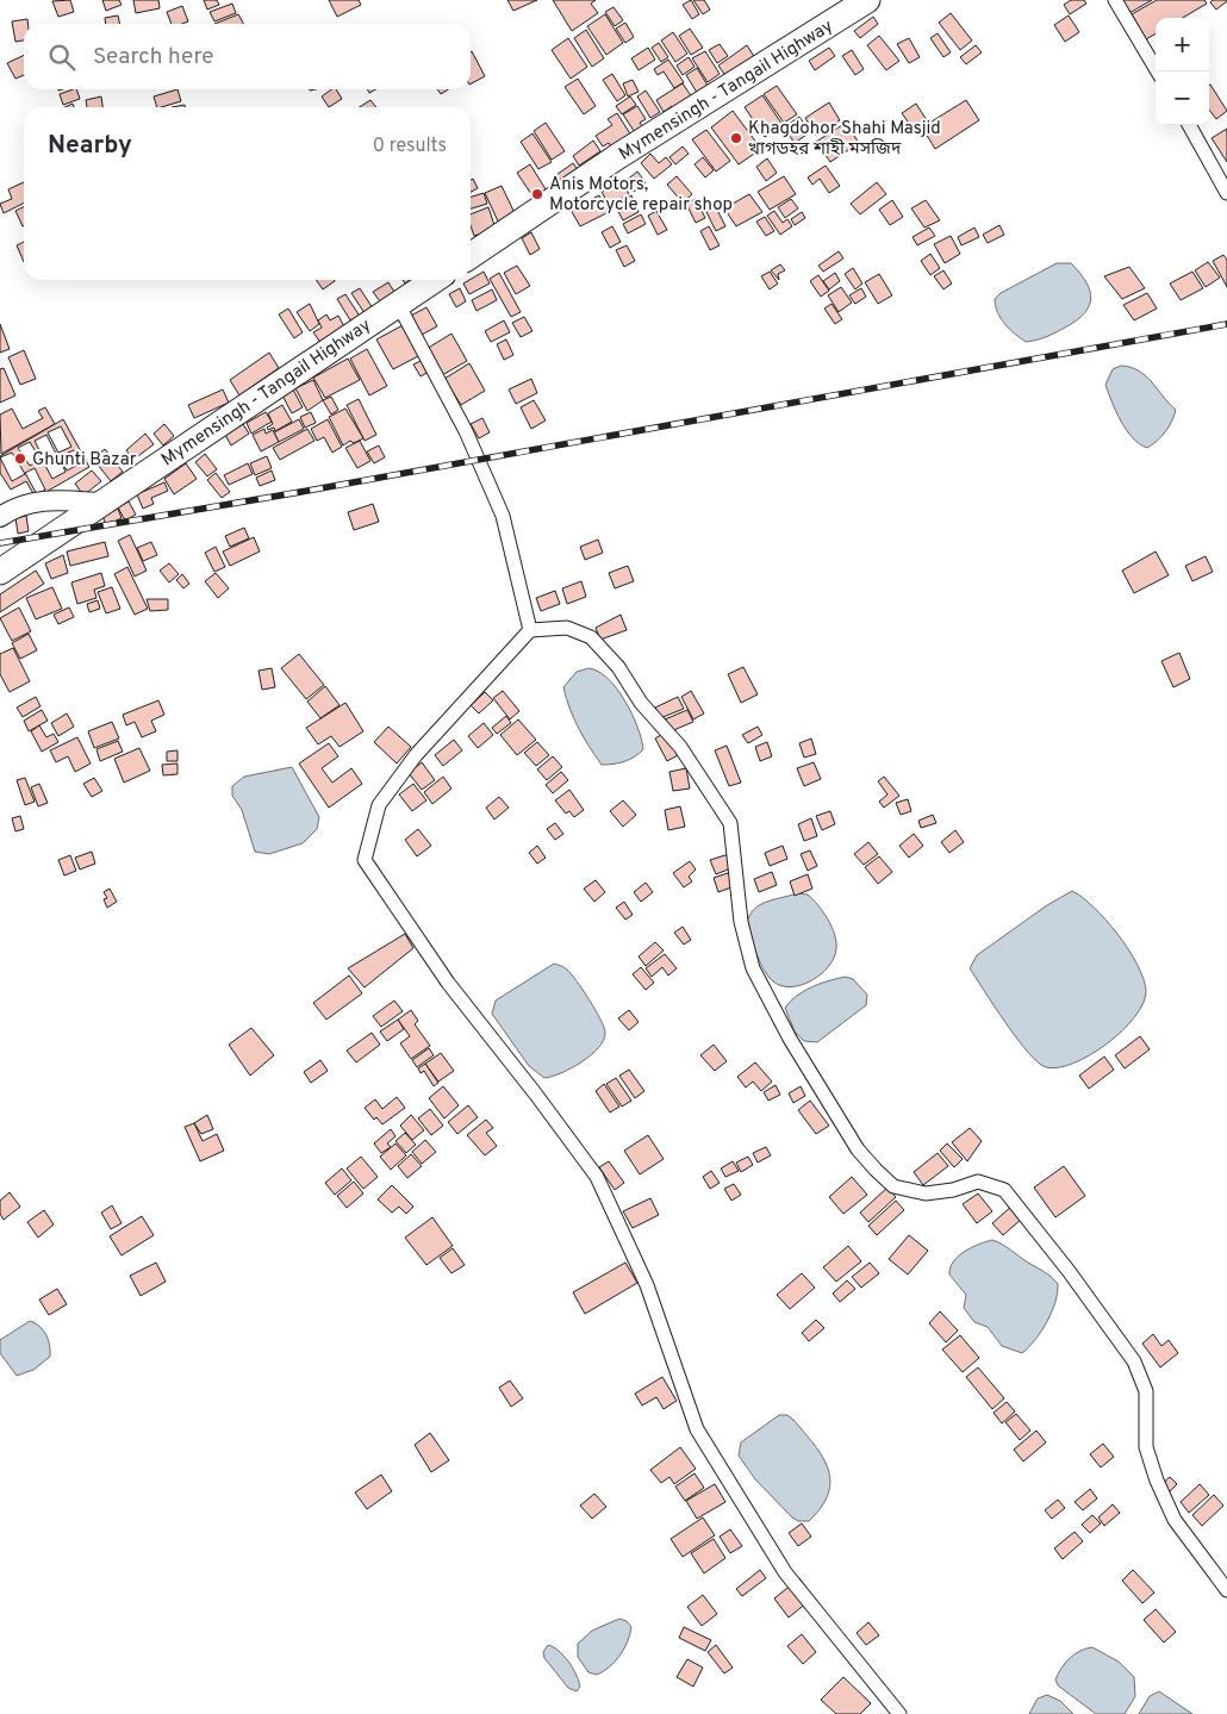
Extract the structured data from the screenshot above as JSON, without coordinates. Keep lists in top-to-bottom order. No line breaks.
{"streets":{"highway":["Mymensingh - Tangail Highway"]},"places":["Khagdohor Shahi Masjid খাগডহর শাহী মসজিদ","Anis Motors, Motorcycle repair shop","Ghunti Bazar"],"page":{"map_buttons":["+","−"],"search":"Search here","heading":["Nearby","0 results"]}}
